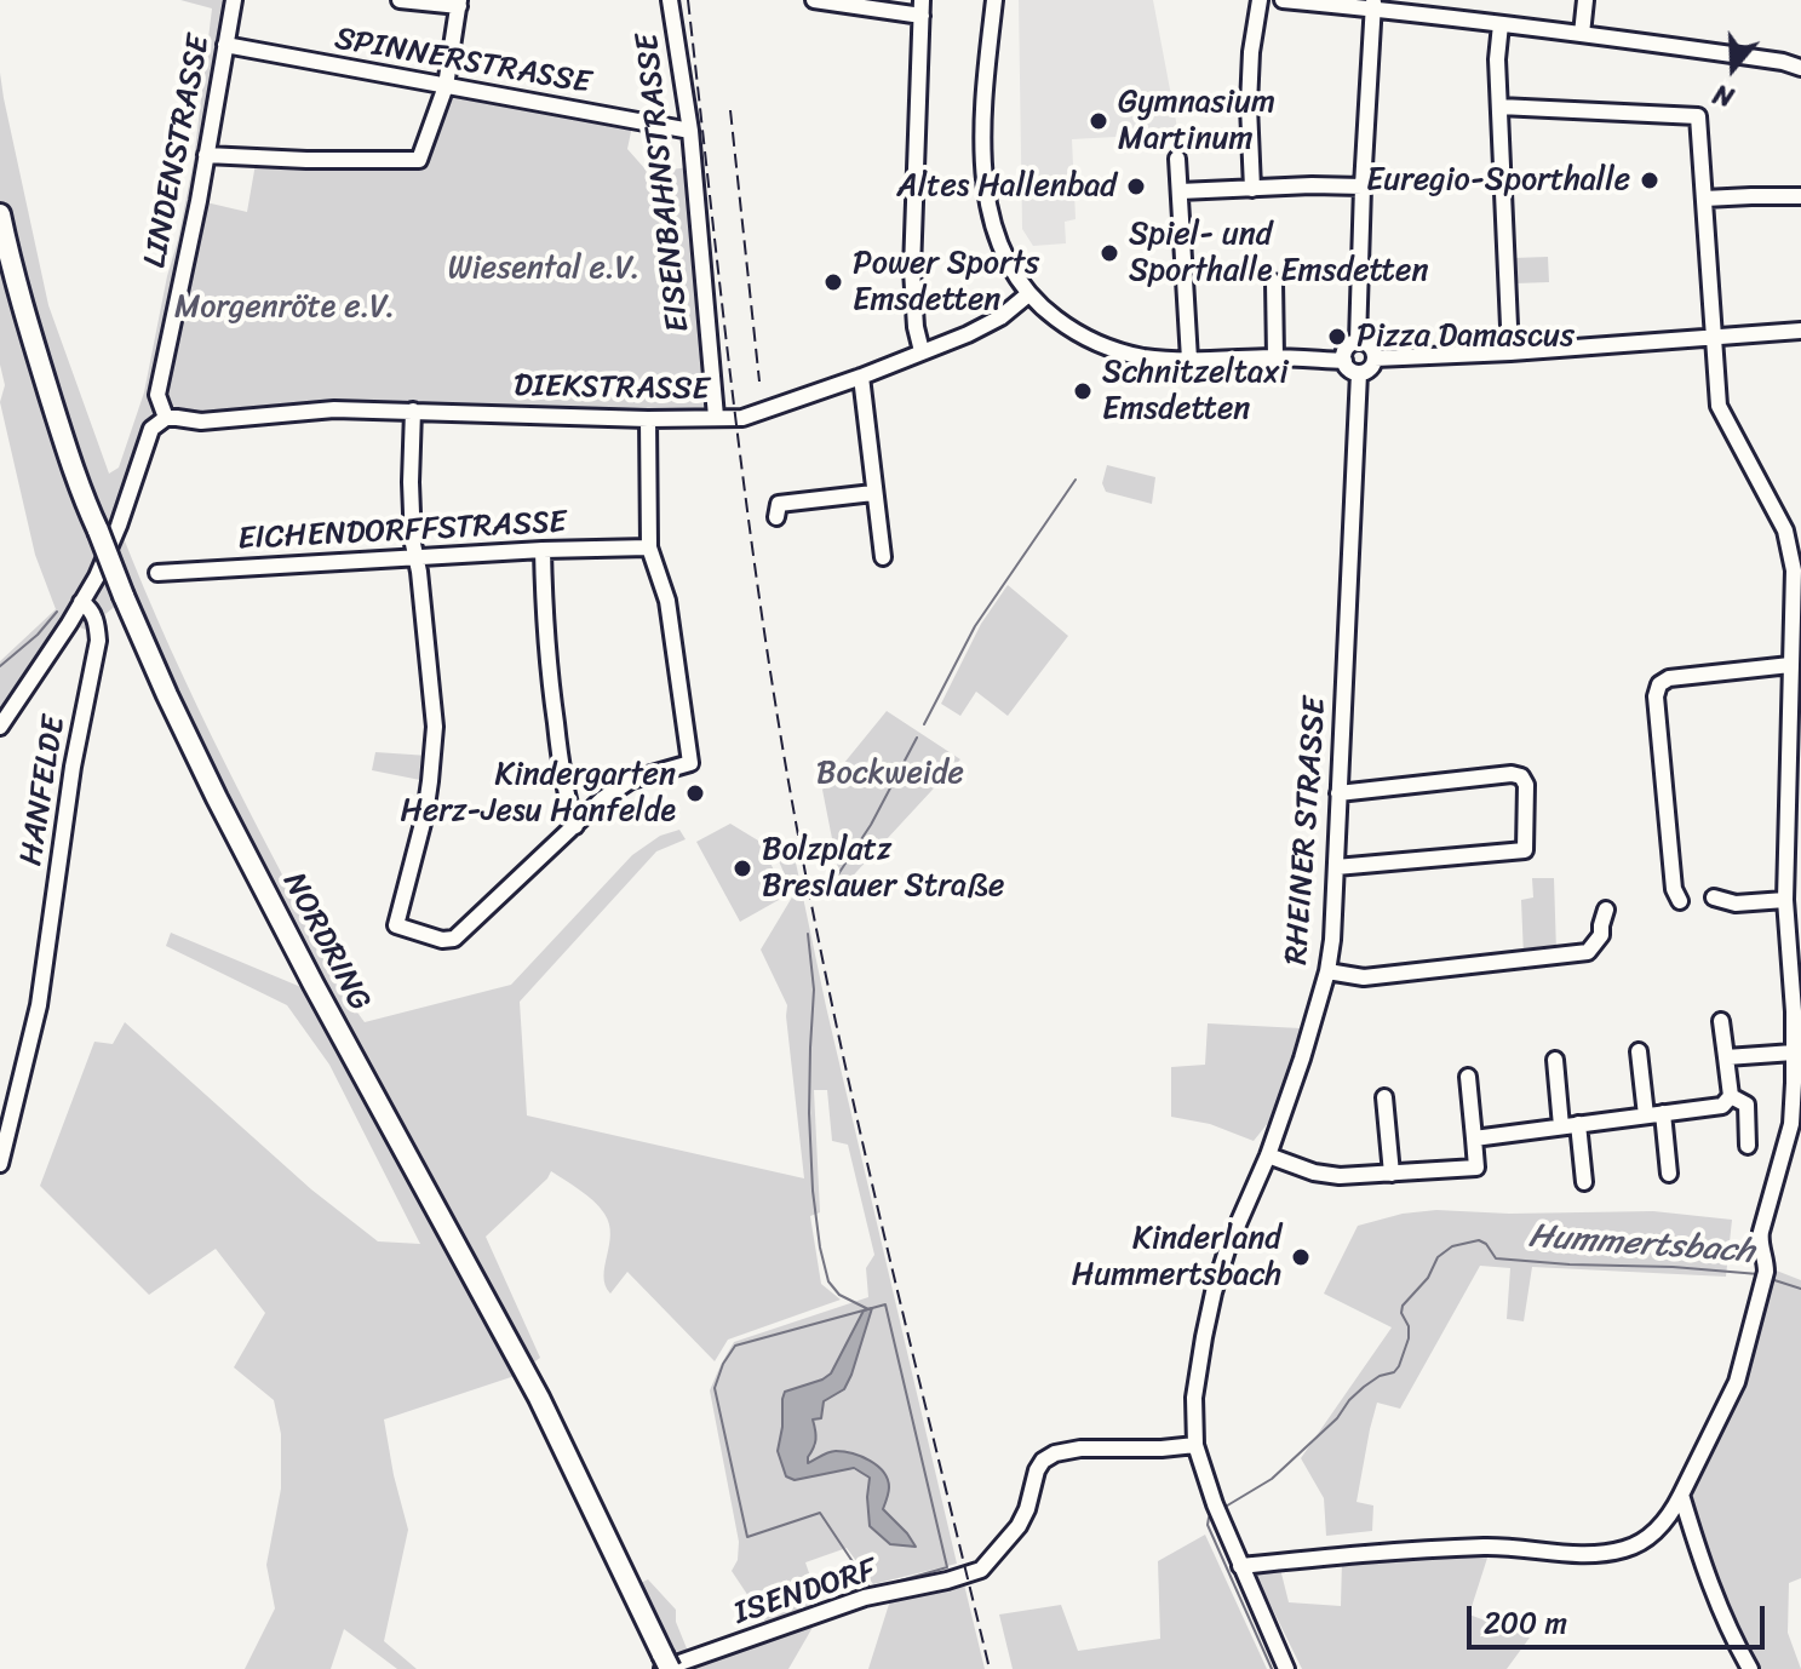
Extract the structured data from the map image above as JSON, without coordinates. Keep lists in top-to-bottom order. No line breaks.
{"streets":{"main road":["NORDRING"],"street":["SPINNERSTRASSE","LINDENSTRASSE","EISENBAHNSTRASSE","DIEKSTRASSE","EICHENDORFFSTRASSE","HANFELDE","RHEINER STRASSE","ISENDORF"]},"crossings":[["SPINNERSTRASSE","LINDENSTRASSE"],["SPINNERSTRASSE","EISENBAHNSTRASSE"],["LINDENSTRASSE","DIEKSTRASSE"],["EISENBAHNSTRASSE","DIEKSTRASSE"],["RHEINER STRASSE","ISENDORF"],["NORDRING","ISENDORF"]],"water":["Hummertsbach"],"parks":["Wiesental e.V.","Morgenröte e.V.","Bockweide"],"places":["Gymnasium Martinum","Euregio-Sporthalle","Altes Hallenbad","Spiel- und Sporthalle Emsdetten","Power Sports Emsdetten","Pizza Damascus","Schnitzeltaxi Emsdetten","Kindergarten Herz-Jesu Hanfelde","Bolzplatz Breslauer Straße","Kinderland Hummertsbach"],"scale_bar":"200 m","north":"bottom"}
